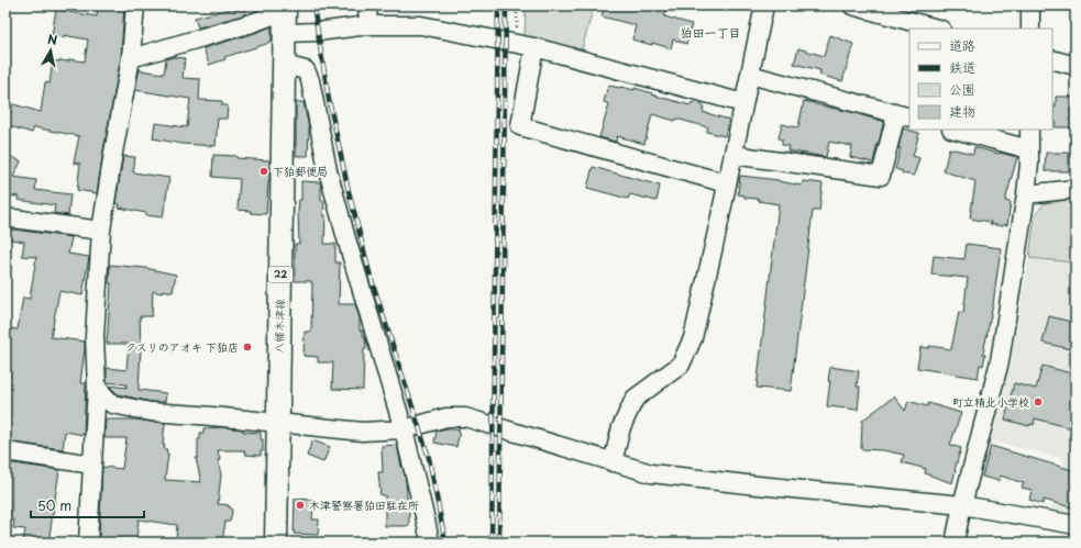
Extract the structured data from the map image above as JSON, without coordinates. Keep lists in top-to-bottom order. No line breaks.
{"streets":{"main road":["22","八幡木津線"]},"districts":["狛田一丁目"],"places":["下狛郵便局","クスリのアオキ 下狛店","町立精北小学校","木津警察署狛田駐在所"],"legend":["道路","鉄道","公園","建物"],"scale_bar":"50 m","north":"top"}
